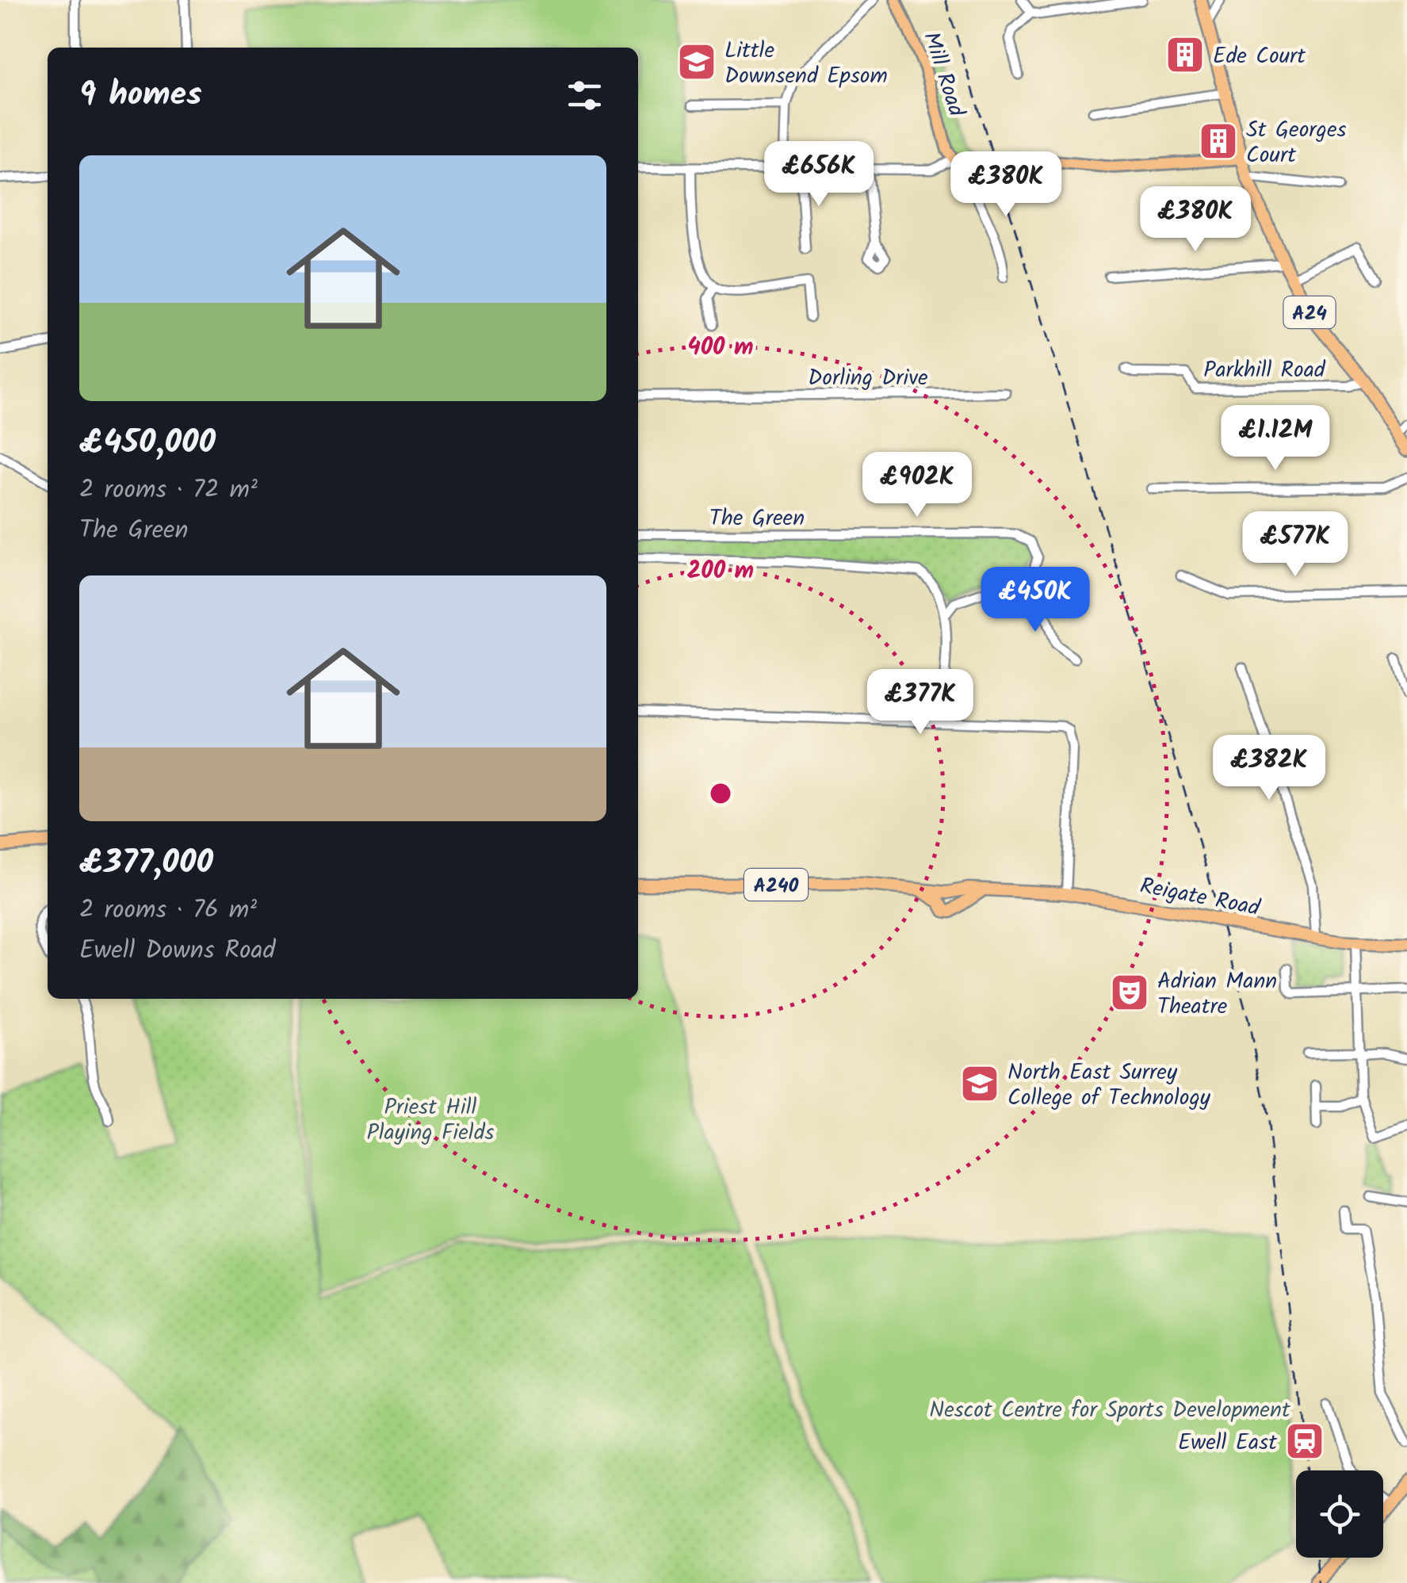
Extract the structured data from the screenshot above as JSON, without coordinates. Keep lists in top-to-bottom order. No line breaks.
{"streets":{"highway":["A24","A240","Reigate Road"],"main road":["Mill Road"],"street":["Parkhill Road","Dorling Drive","The Green"]},"crossings":[["A24","Parkhill Road"]],"parks":["Priest Hill Playing Fields","Nescot Centre for Sports Development"],"places":{"building":["Ede Court","St Georges Court"],"school or university":["Little Downsend Epsom","North East Surrey College of Technology"],"theatre":["Adrian Mann Theatre"],"station":["Ewell East"]},"page":{"heading":"9 homes","price":["£656K","£380K","£380K","£1.12M","£902K","£577K","£450K","£377K","£382K"],"list":[{"name":"£450,000","note":"2 rooms · 72 m² · The Green"},{"name":"£377,000","note":"2 rooms · 76 m² · Ewell Downs Road"}]},"rings":["400 m","200 m"]}
